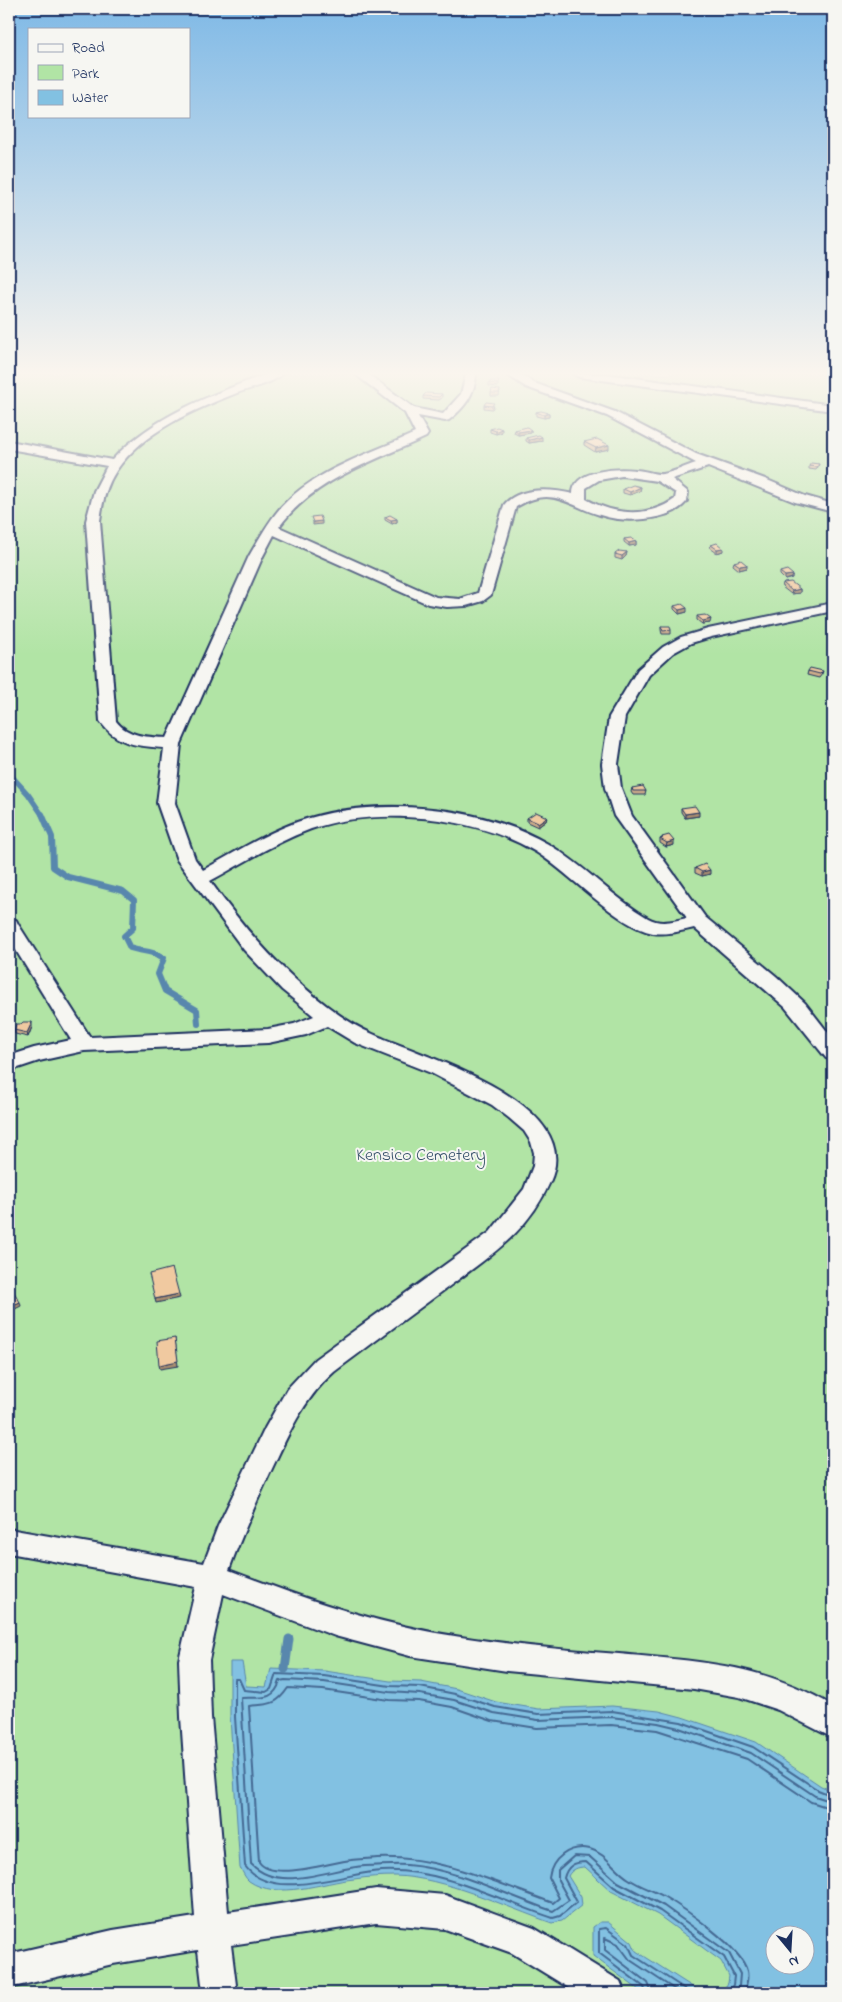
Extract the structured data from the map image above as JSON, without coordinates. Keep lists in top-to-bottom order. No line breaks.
{"parks":["Kensico Cemetery"],"legend":["Road","Park","Water"],"north":"bottom"}
